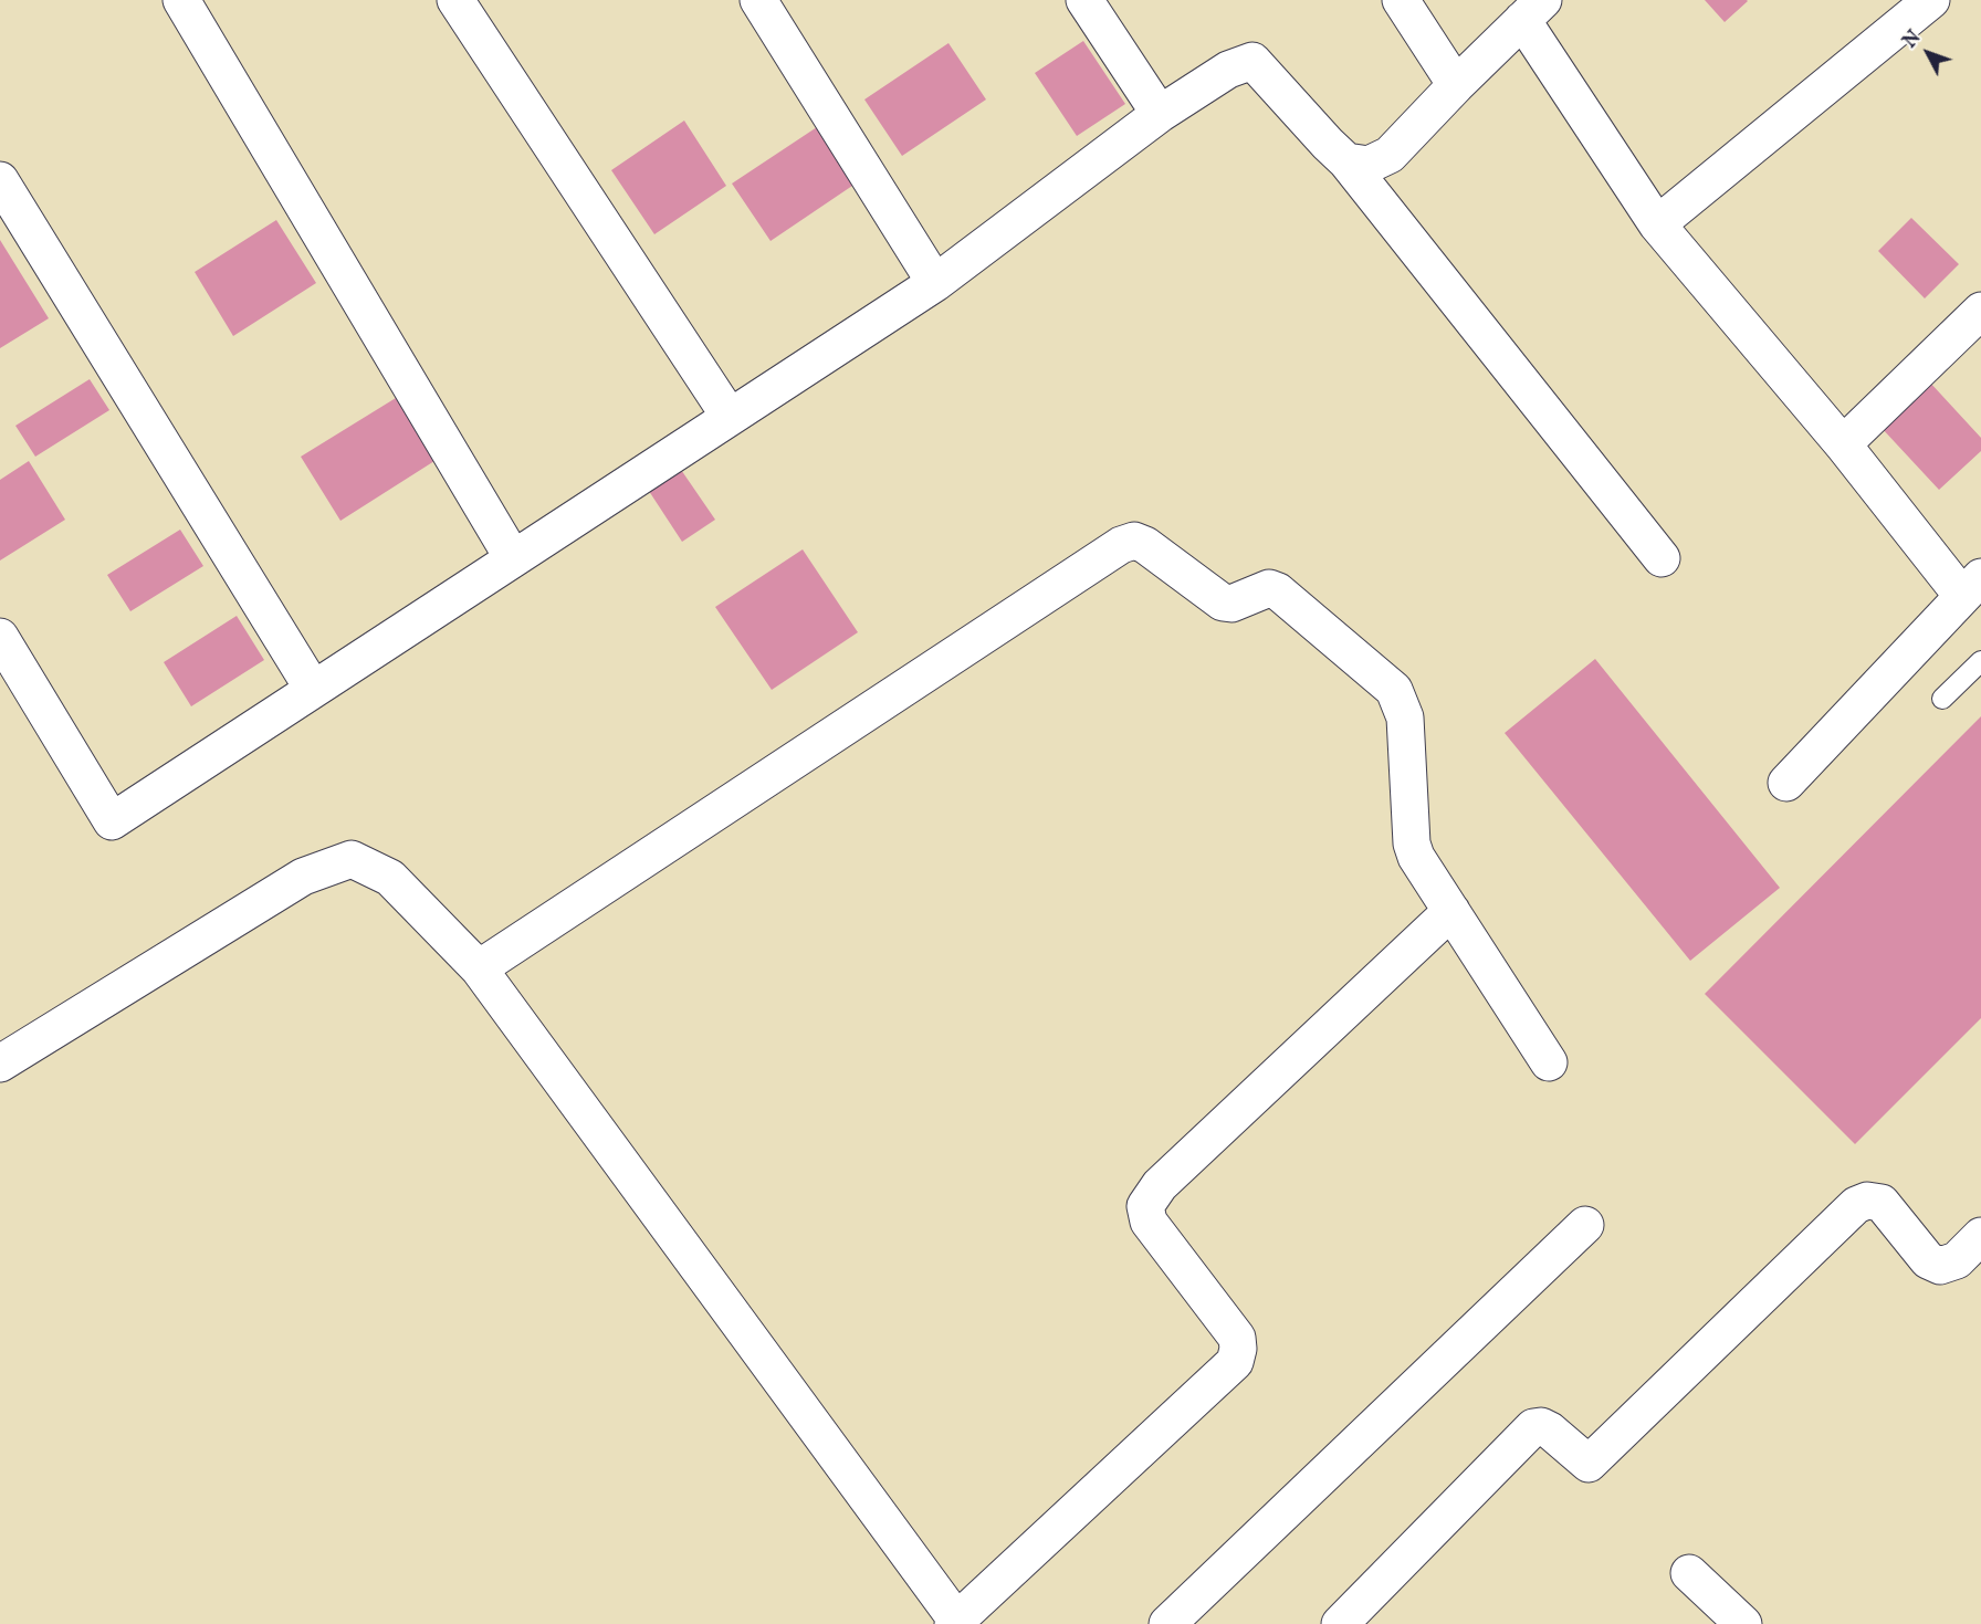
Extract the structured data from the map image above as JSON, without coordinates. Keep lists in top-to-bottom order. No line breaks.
{"north":"top left"}
